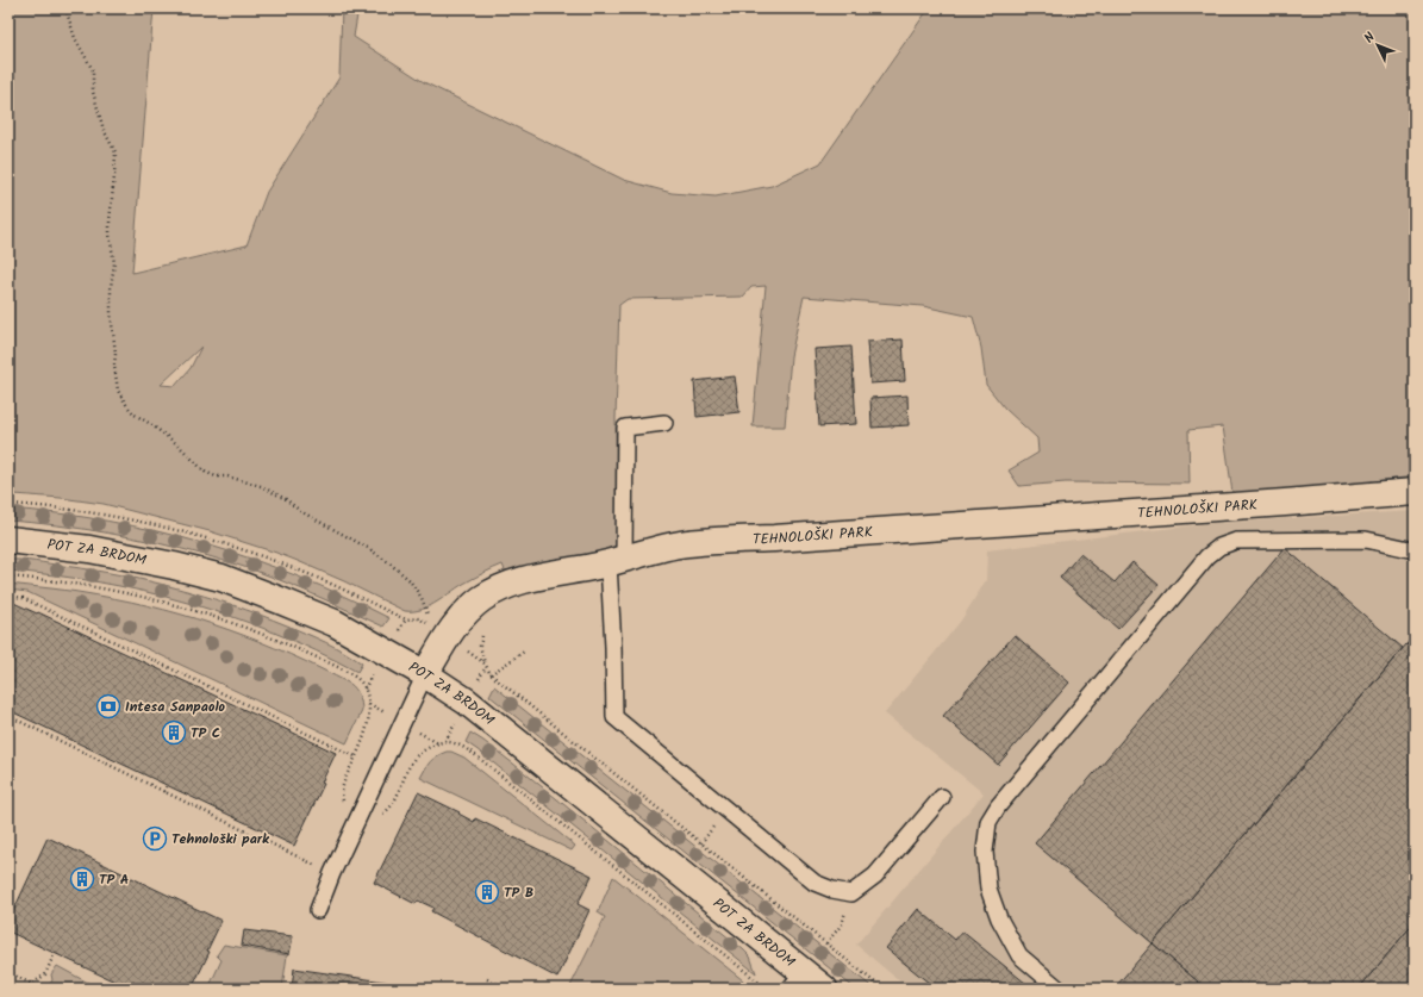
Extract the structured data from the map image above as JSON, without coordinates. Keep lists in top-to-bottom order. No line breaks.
{"streets":{"street":["TEHNOLOŠKI PARK","POT ZA BRDOM"]},"crossings":[["TEHNOLOŠKI PARK","POT ZA BRDOM"]],"places":{"bank":["Intesa Sanpaolo"],"building":["TP C","TP A","TP B"],"parking":["Tehnološki park"]},"north":"top left"}
